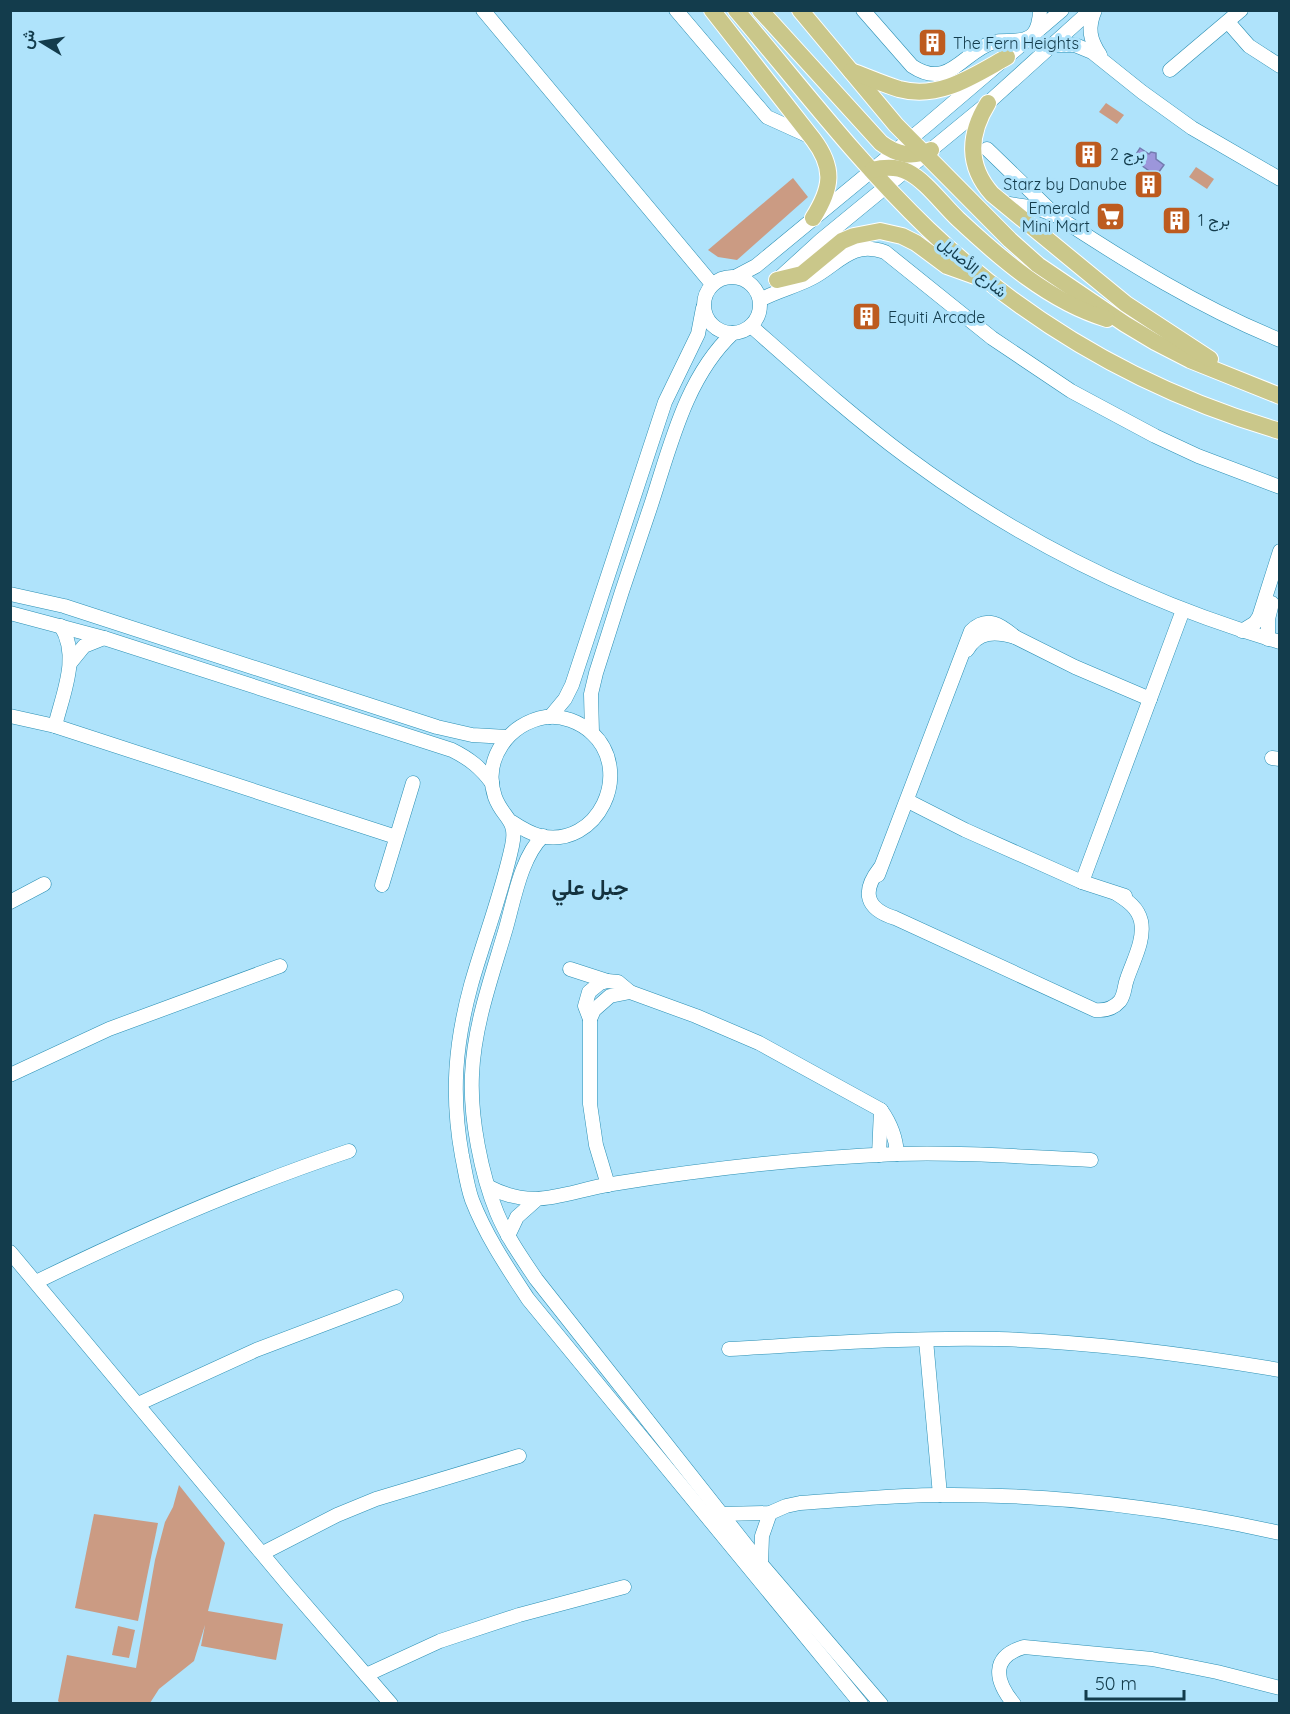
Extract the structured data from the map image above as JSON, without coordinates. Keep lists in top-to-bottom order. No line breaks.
{"streets":{"main road":["شارع الأصايل"]},"districts":["جبل علي"],"places":{"building":["The Fern Heights","برج 2","Starz by Danube","برج 1","Equiti Arcade"],"supermarket":["Emerald Mini Mart"]},"scale_bar":"50 m","north":"left"}
